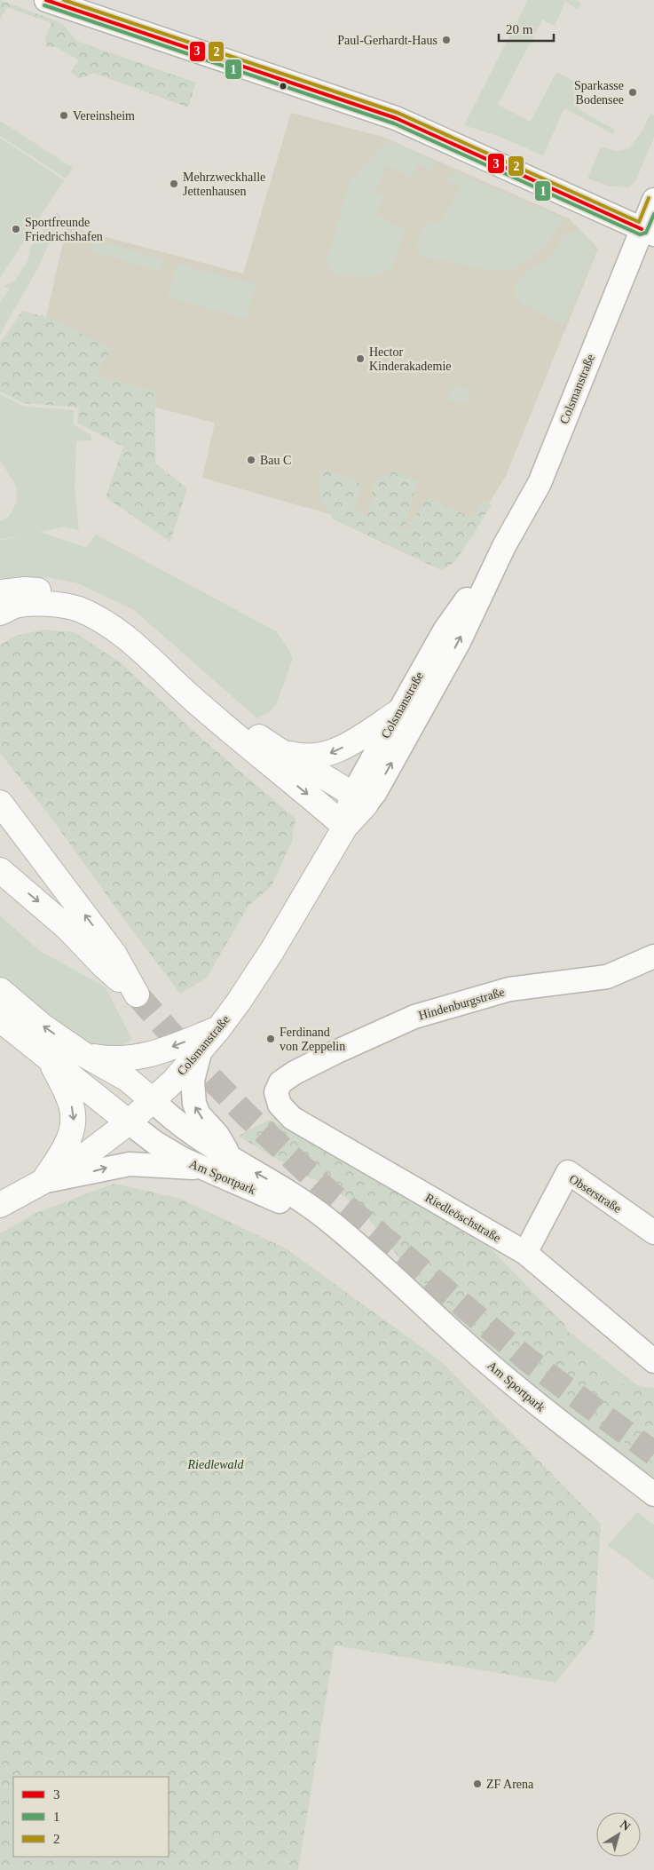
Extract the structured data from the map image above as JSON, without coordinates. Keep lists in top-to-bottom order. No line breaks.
{"streets":{"main road":["Colsmanstraße"],"street":["Hindenburgstraße","Am Sportpark","Obserstraße","Riedleöschstraße"]},"crossings":[["Colsmanstraße","Am Sportpark"],["Hindenburgstraße","Riedleöschstraße"],["Obserstraße","Riedleöschstraße"]],"parks":["Riedlewald"],"places":["Paul-Gerhardt-Haus","Sparkasse Bodensee","Vereinsheim","Mehrzweckhalle Jettenhausen","Sportfreunde Friedrichshafen","Hector Kinderakademie","Bau C","Ferdinand von Zeppelin","ZF Arena"],"lines":["transit line 3","transit line 2","transit line 1"],"legend":["3","1","2"],"scale_bar":"20 m","north":"top right"}
